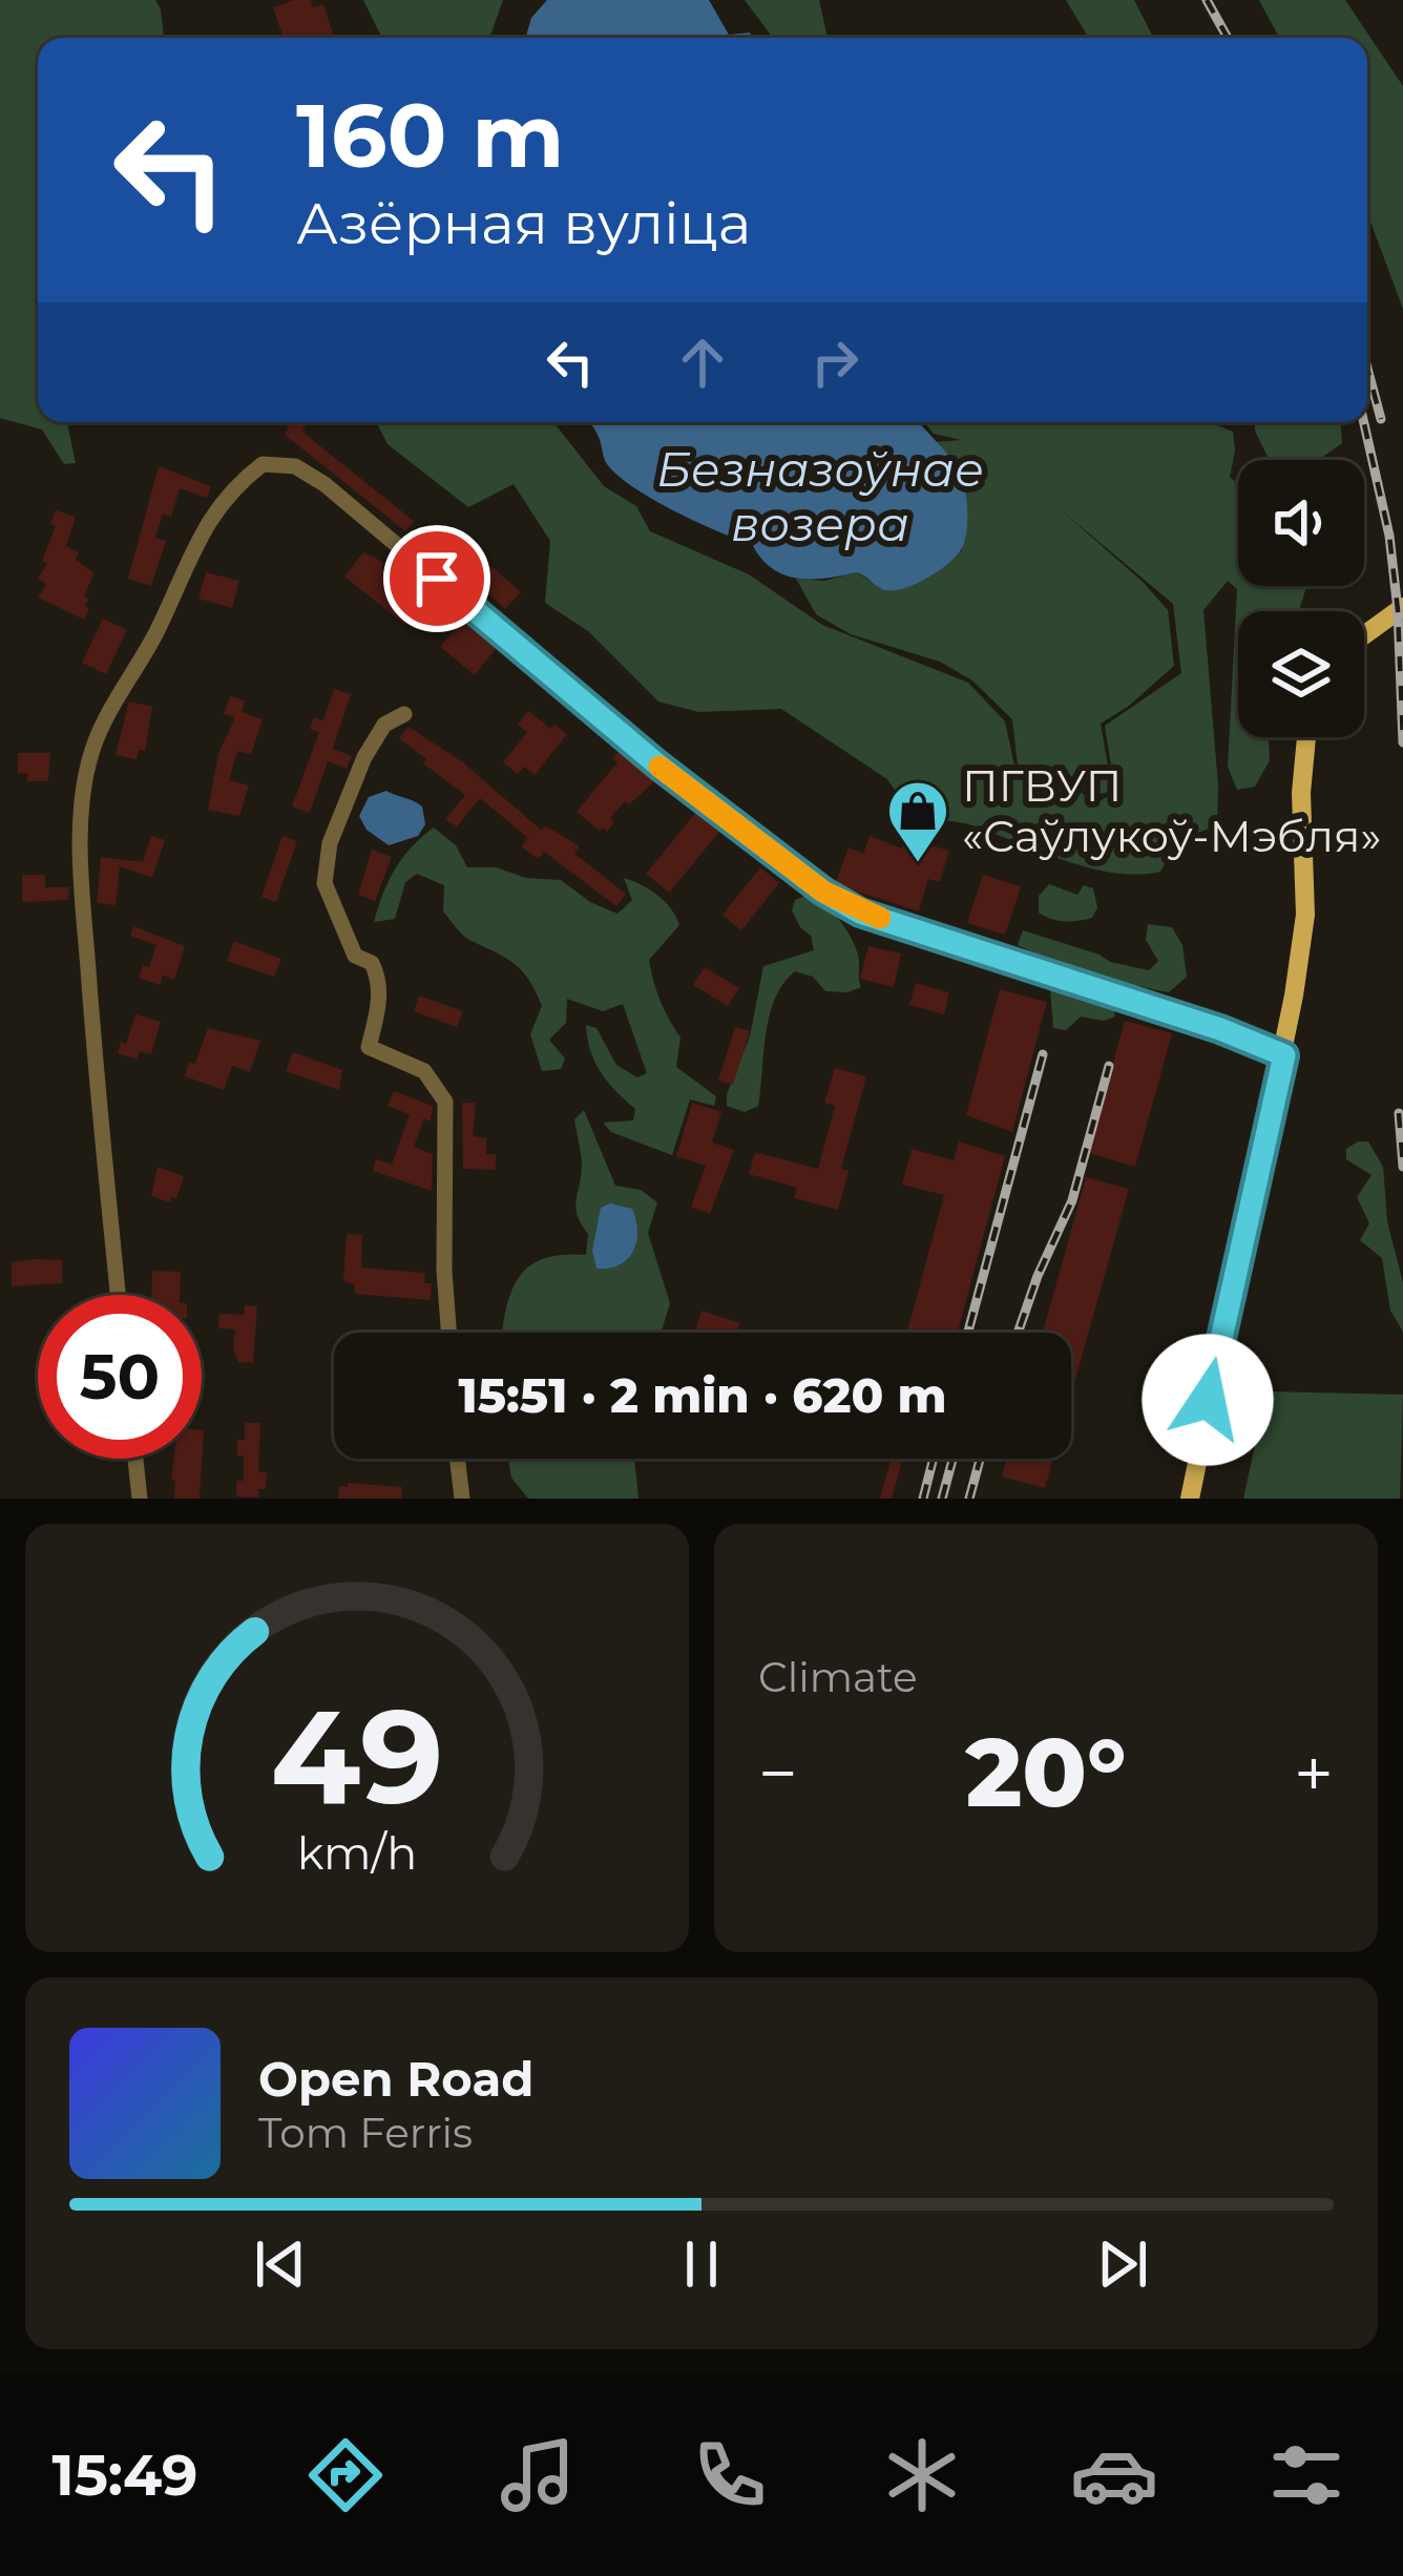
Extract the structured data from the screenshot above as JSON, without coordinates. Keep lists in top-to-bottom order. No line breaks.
{"water":["Безназоўнае возера"],"places":{"shop":["ПГВУП «Саўлукоў-Мэбля»"]},"page":{"turn":["160 m","Азёрная вуліца"],"limit":"50","trip":"15:51 · 2 min · 620 m","tile":"Climate","heat":["−","20°","+"],"song":["Open Road","Tom Ferris"],"tabs":"15:49","gauge":["49","km/h"]}}
